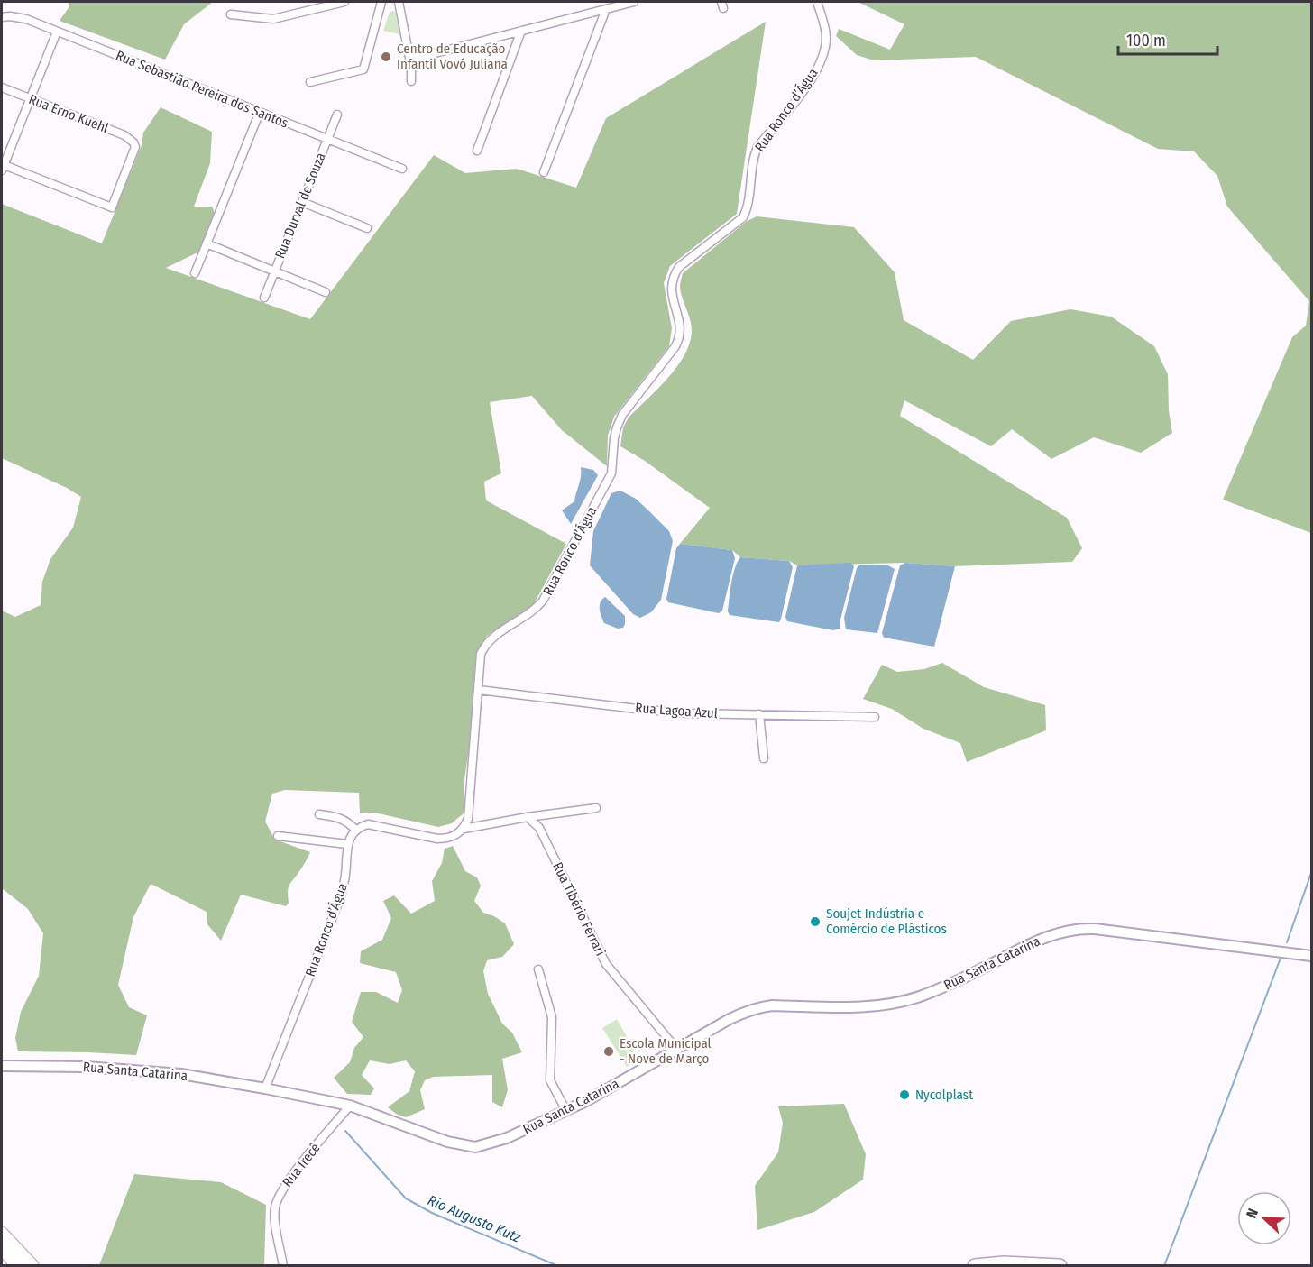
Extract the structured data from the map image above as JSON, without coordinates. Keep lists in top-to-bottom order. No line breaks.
{"streets":{"street":["Rua Sebastião Pereira dos Santos","Rua Ronco d’Água","Rua Erno Kuehl","Rua Durval de Souza","Rua Lagoa Azul","Rua Tibério Ferrari","Rua Santa Catarina","Rua Irecê"]},"crossings":[["Rua Sebastião Pereira dos Santos","Rua Durval de Souza"],["Rua Ronco d’Água","Rua Lagoa Azul"],["Rua Ronco d’Água","Rua Santa Catarina"],["Rua Tibério Ferrari","Rua Santa Catarina"],["Rua Santa Catarina","Rua Irecê"]],"water":["Rio Augusto Kutz"],"places":["Centro de Educação Infantil Vovó Juliana","Soujet Indústria e Comércio de Plásticos","Escola Municipal - Nove de Março","Nycolplast"],"scale_bar":"100 m","north":"top left"}
